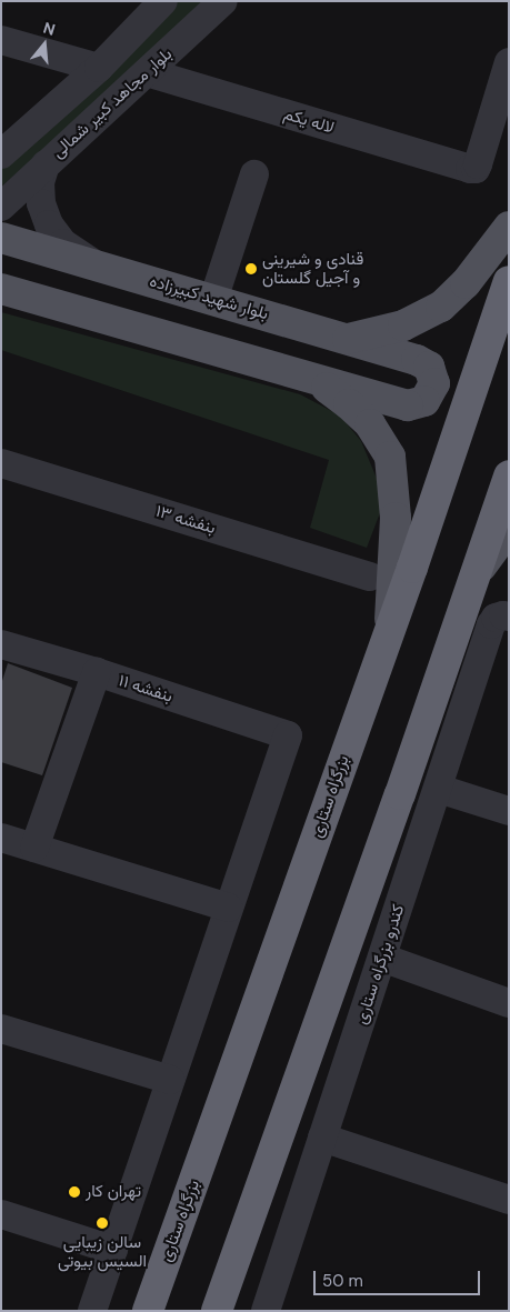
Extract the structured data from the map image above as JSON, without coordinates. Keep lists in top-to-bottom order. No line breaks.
{"streets":{"highway":["بزرگراه ستاری"],"main road":["بلوار شهید کبیرزاده"],"street":["بلوار مجاهد کبیر شمالی","لاله یکم","بنفشه ۱۳","بنفشه ۱۱","کندرو بزرگراه ستاری"]},"crossings":[["بلوار مجاهد کبیر شمالی","لاله یکم"]],"places":["قنادی و شیرینی و آجیل گلستان","تهران کار","سالن زیبایی السیس بیوتی"],"scale_bar":"50 m","north":"top"}
